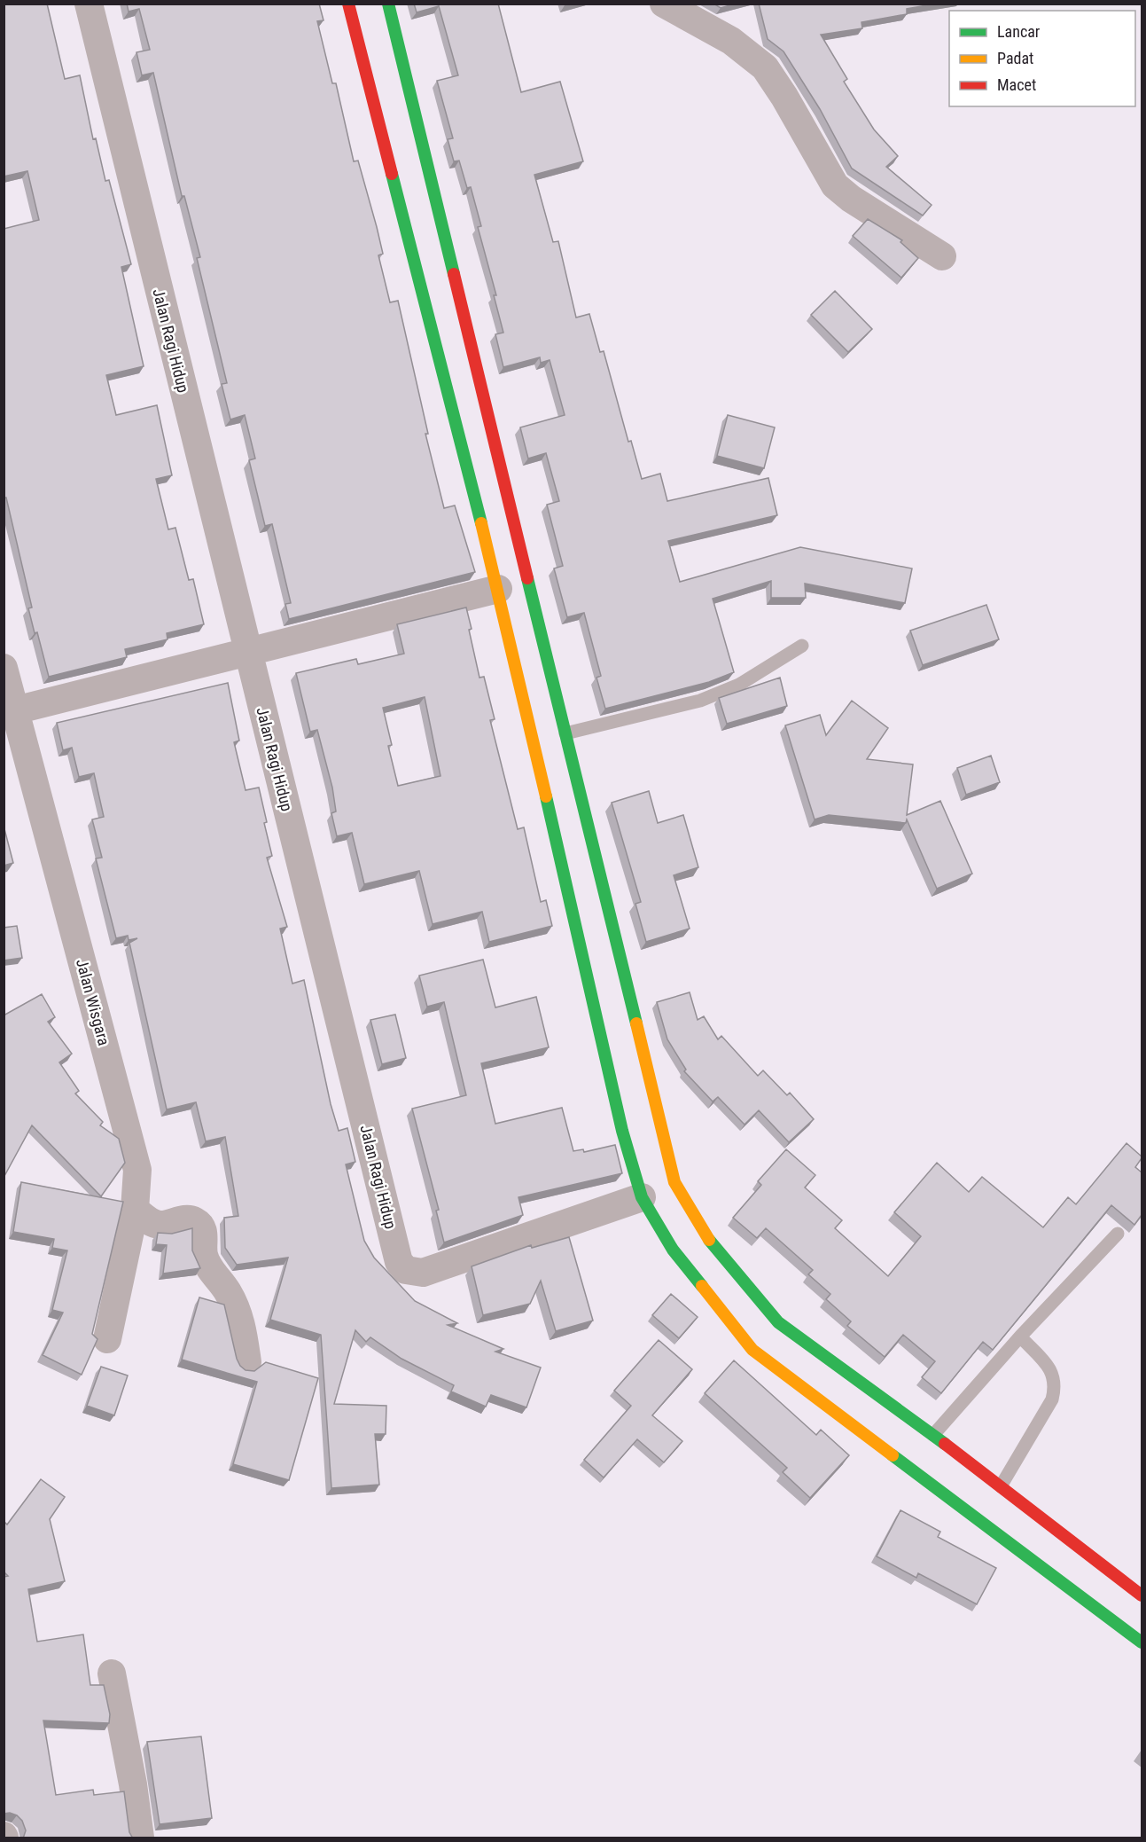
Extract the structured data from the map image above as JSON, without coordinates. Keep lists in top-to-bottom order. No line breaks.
{"streets":{"street":["Jalan Ragi Hidup","Jalan Wisgara"]},"legend":["Lancar","Padat","Macet"]}
